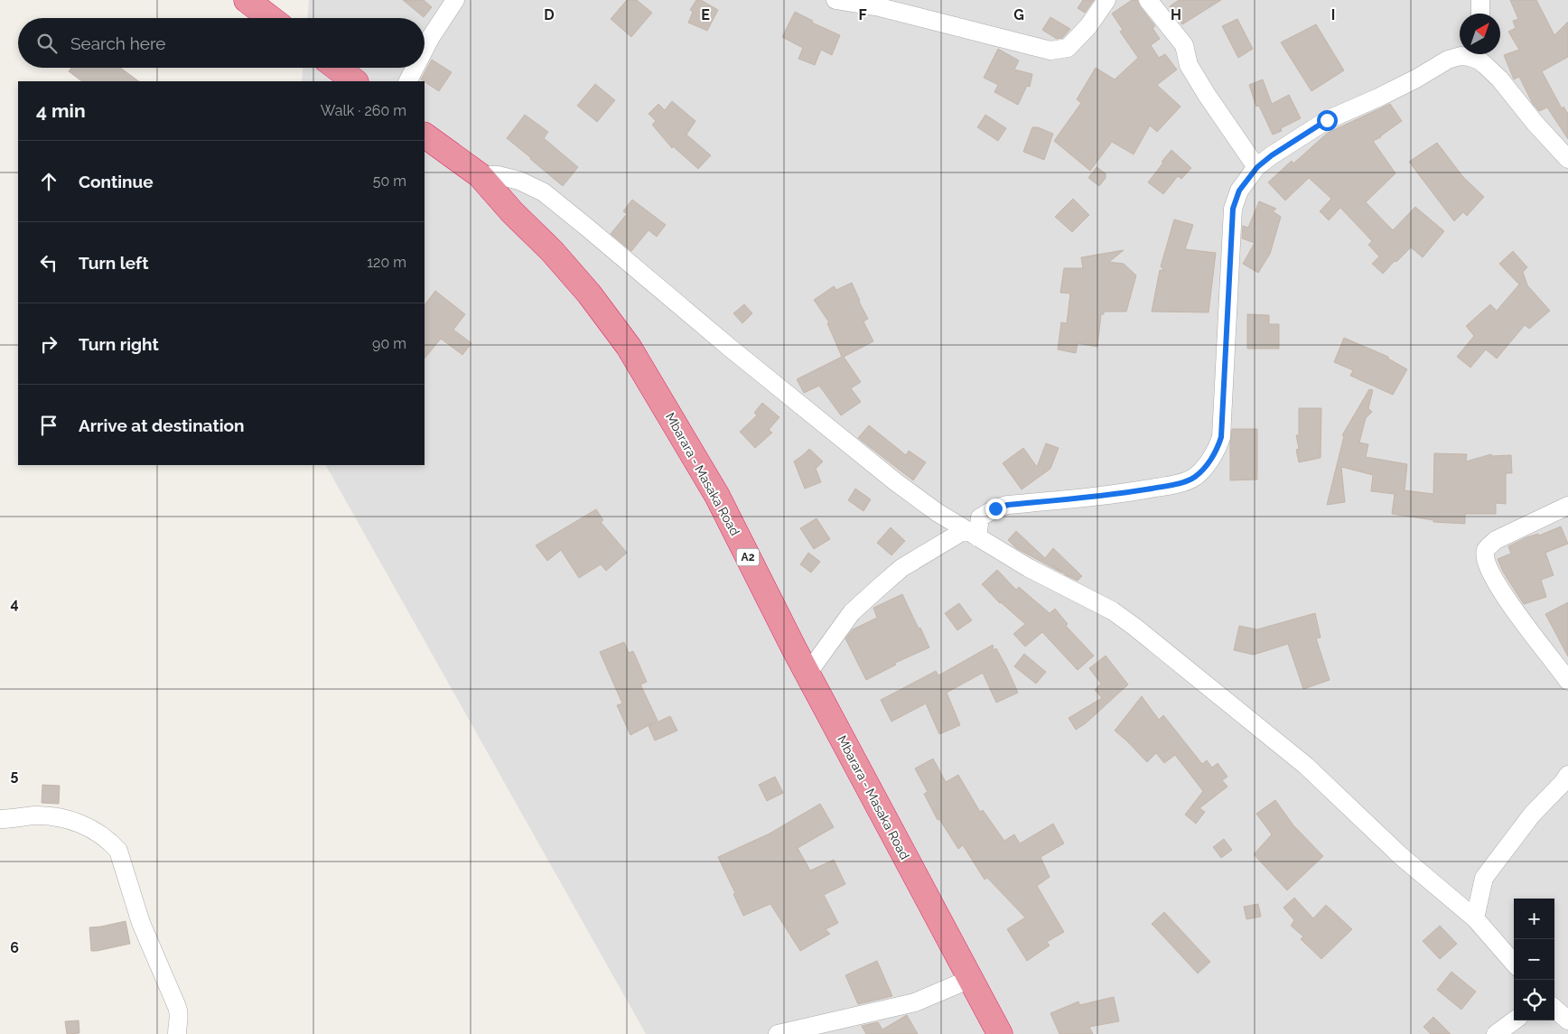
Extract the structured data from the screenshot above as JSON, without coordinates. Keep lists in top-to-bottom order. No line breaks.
{"streets":{"highway":["Mbarara - Masaka Road","A2"]},"north":"top right","page":{"search":"Search here","heading":["4 min","Walk · 260 m"],"list":[["Continue","50 m"],["Turn left","120 m"],["Turn right","90 m"],"Arrive at destination"],"map_buttons":["+","−"]},"grid":{"columns":["D","E","F","G","H","I"],"rows":["4","5","6"]}}
